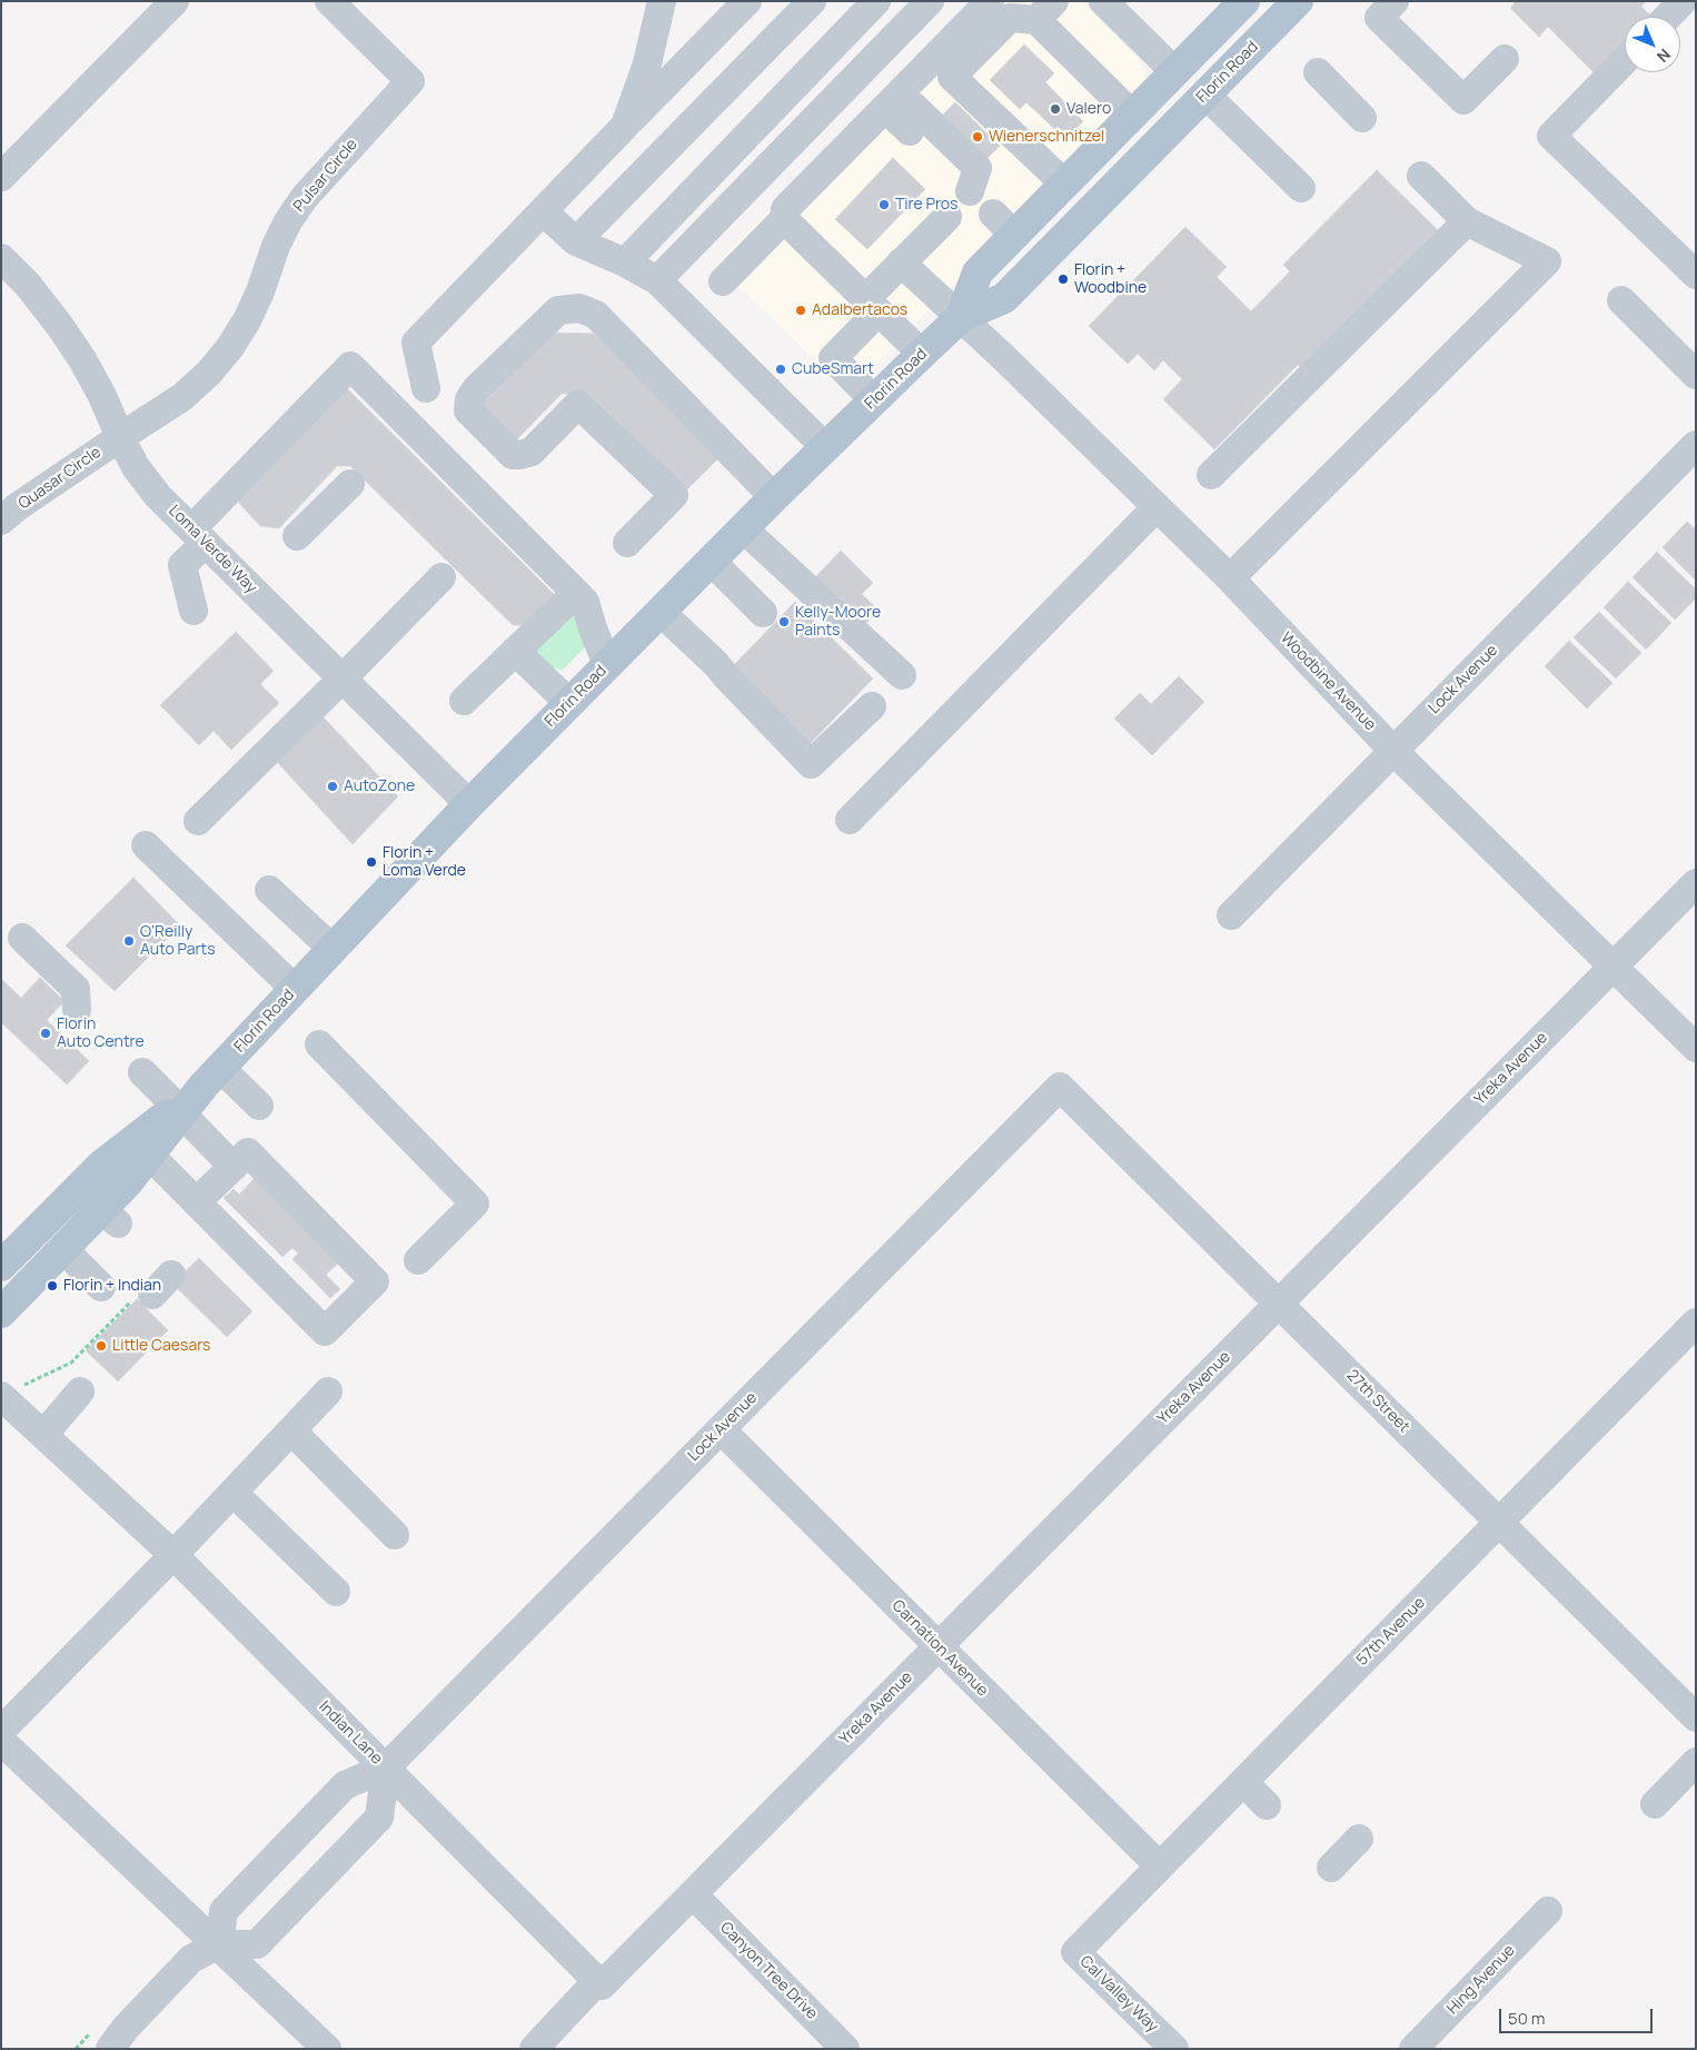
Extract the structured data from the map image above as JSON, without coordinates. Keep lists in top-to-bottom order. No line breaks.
{"streets":{"main road":["Florin Road"],"street":["Pulsar Circle","Quasar Circle","Loma Verde Way","Lock Avenue","Woodbine Avenue","Yreka Avenue","27th Street","57th Avenue","Carnation Avenue","Indian Lane","Canyon Tree Drive","Hing Avenue","Cal Valley Way"]},"crossings":[["Florin Road","Loma Verde Way"],["Florin Road","Woodbine Avenue"],["Pulsar Circle","Quasar Circle"],["Pulsar Circle","Loma Verde Way"],["Quasar Circle","Loma Verde Way"],["Lock Avenue","Woodbine Avenue"],["Lock Avenue","27th Street"],["Lock Avenue","Carnation Avenue"],["Lock Avenue","Indian Lane"],["Woodbine Avenue","Yreka Avenue"],["Yreka Avenue","27th Street"],["Yreka Avenue","Carnation Avenue"],["Yreka Avenue","Canyon Tree Drive"],["27th Street","57th Avenue"],["57th Avenue","Carnation Avenue"],["57th Avenue","Cal Valley Way"]],"places":["Valero","Wienerschnitzel","Tire Pros","Florin + Woodbine","Adalbertacos","CubeSmart","Kelly-Moore Paints","AutoZone","Florin + Loma Verde","O'Reilly Auto Parts","Florin Auto Centre","Florin + Indian","Little Caesars"],"scale_bar":"50 m","north":"bottom right"}
